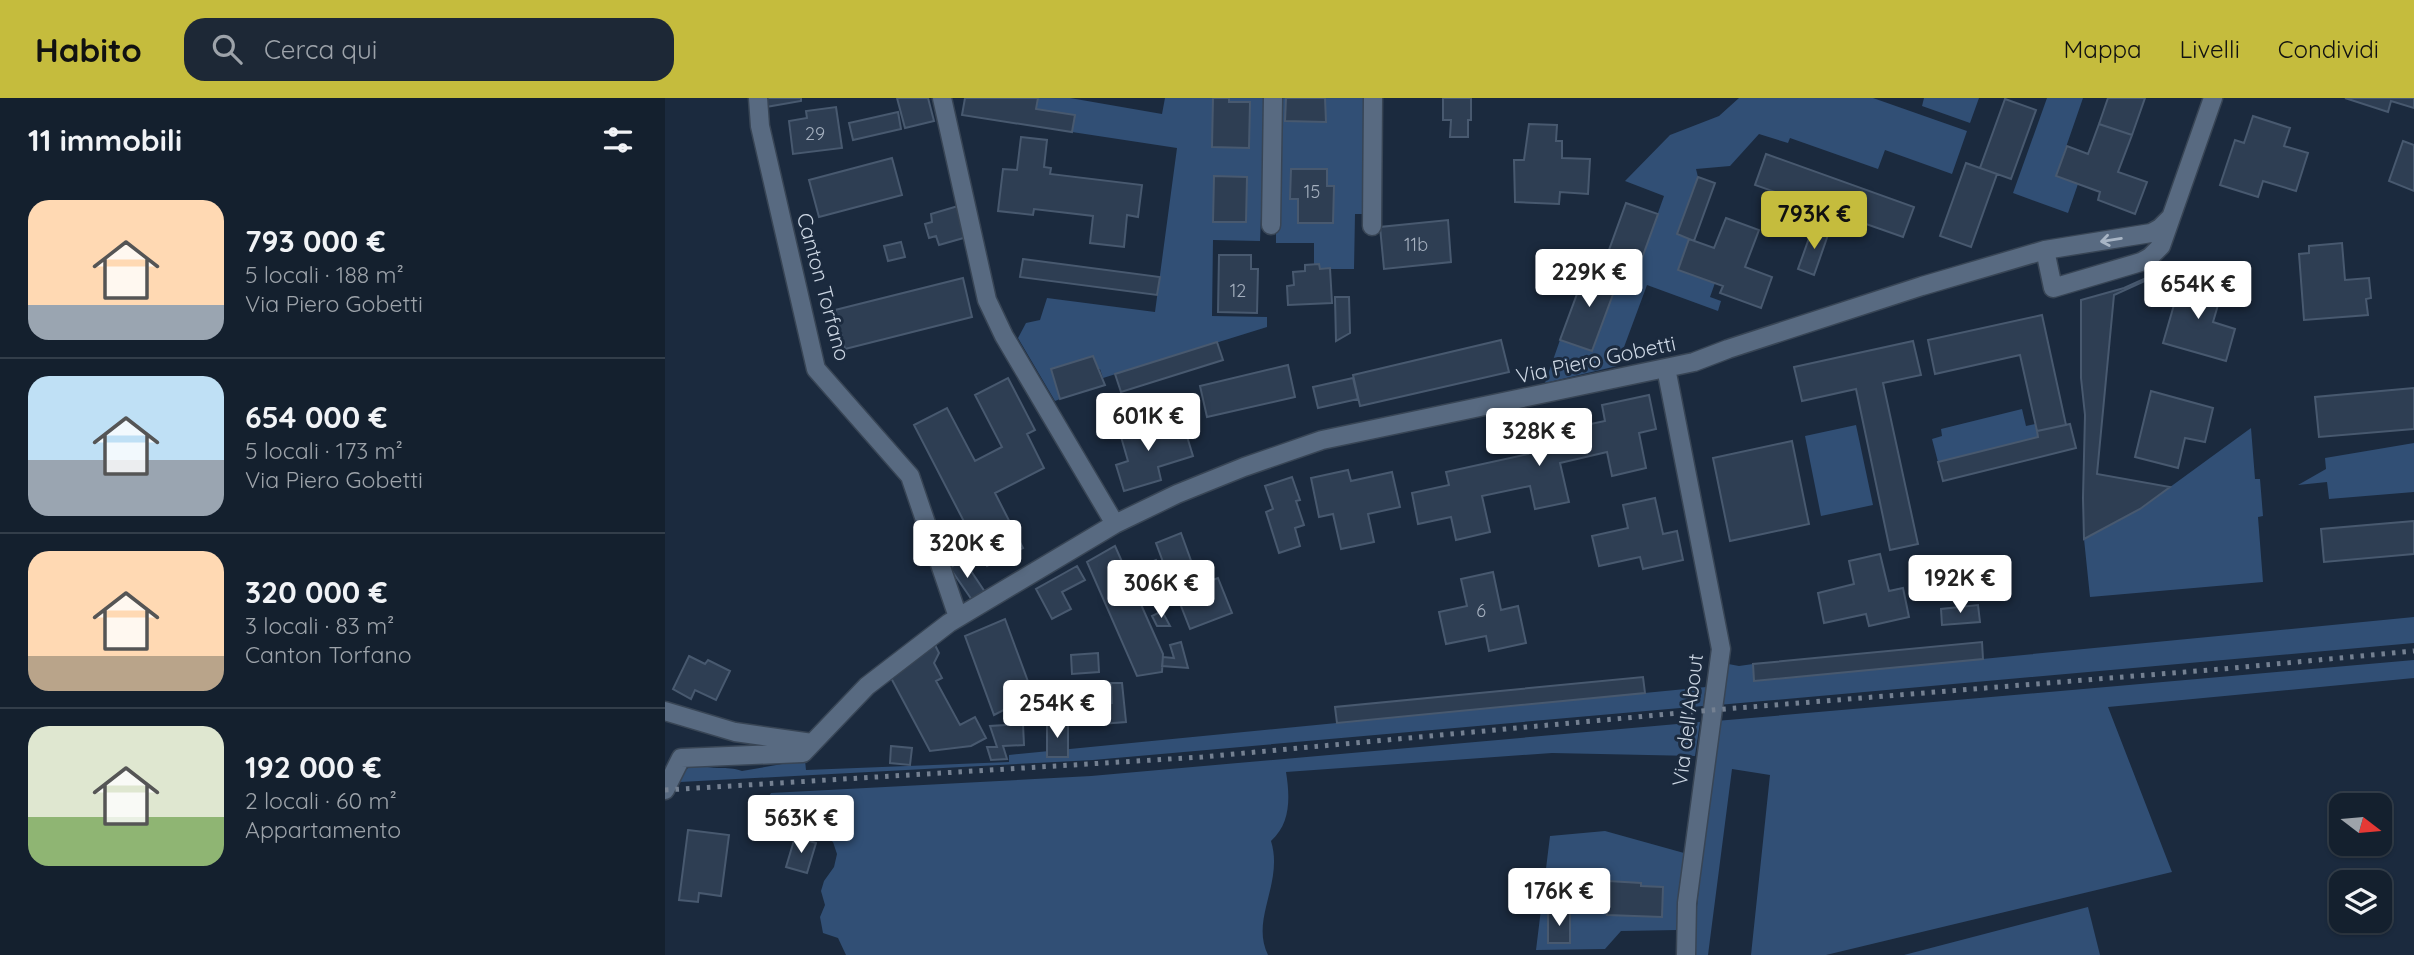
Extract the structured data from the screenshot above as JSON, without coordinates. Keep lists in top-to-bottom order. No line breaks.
{"streets":{"street":["Canton Torfano","Via Piero Gobetti","Via dell'About"]},"crossings":[["Canton Torfano","Via Piero Gobetti"],["Via Piero Gobetti","Via dell'About"]],"house_numbers":["29","15","11b","12","6"],"north":"right","page":{"header":"Habito","search":"Cerca qui","nav":["Mappa","Livelli","Condividi"],"heading":"11 immobili","list":[{"name":"793 000 €","note":"5 locali · 188 m² · Via Piero Gobetti"},{"name":"654 000 €","note":"5 locali · 173 m² · Via Piero Gobetti"},{"name":"320 000 €","note":"3 locali · 83 m² · Canton Torfano"},{"name":"192 000 €","note":"2 locali · 60 m² · Appartamento"}],"price":["793K €","229K €","654K €","601K €","328K €","320K €","192K €","306K €","254K €","563K €","176K €"]}}
